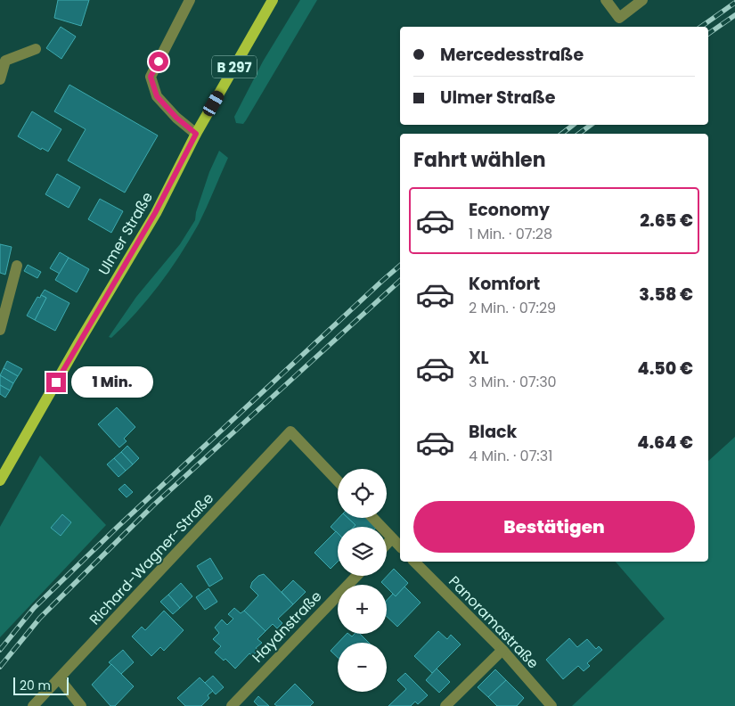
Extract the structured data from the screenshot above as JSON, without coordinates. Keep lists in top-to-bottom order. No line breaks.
{"streets":{"main road":["B 297","Ulmer Straße"],"street":["Richard-Wagner-Straße","Panoramastraße","Haydnstraße"]},"scale_bar":"20 m","page":{"banner":["Mercedesstraße","Ulmer Straße"],"heading":"Fahrt wählen","list":[{"name":"Economy","note":"1 Min. · 07:28","value":"2.65 €"},{"name":"Komfort","note":"2 Min. · 07:29","value":"3.58 €"},{"name":"XL","note":"3 Min. · 07:30","value":"4.50 €"},{"name":"Black","note":"4 Min. · 07:31","value":"4.64 €"}],"bubble":"1 Min.","map_buttons":["+","−"],"buttons":"Bestätigen","scale":"20 m"}}
